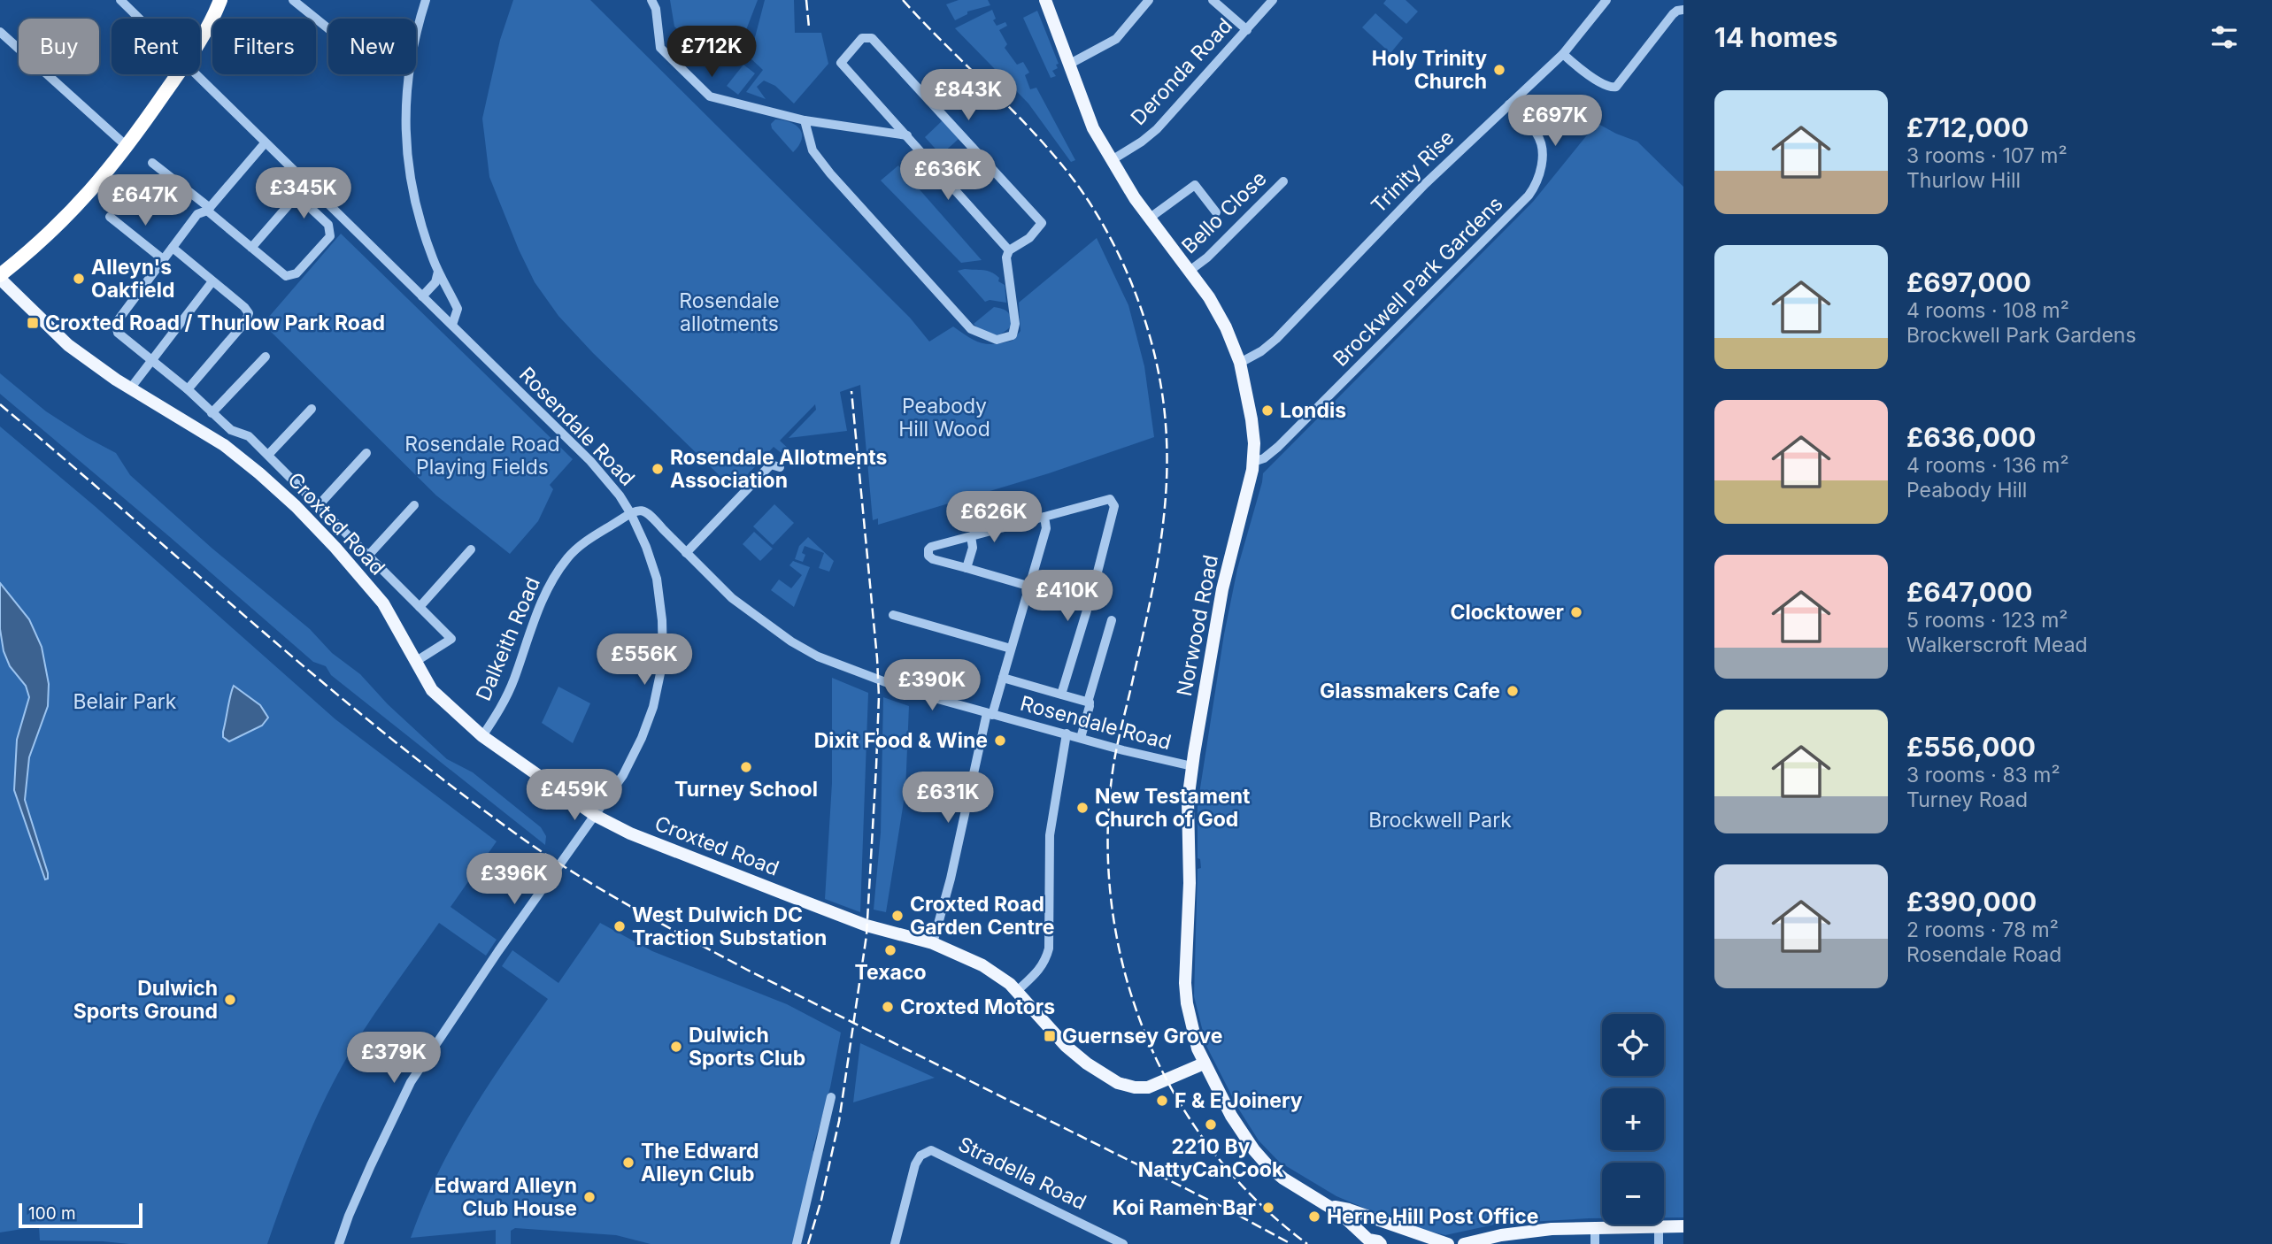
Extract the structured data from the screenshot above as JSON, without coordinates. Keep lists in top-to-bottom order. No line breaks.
{"streets":{"main road":["Croxted Road","Norwood Road"],"street":["Deronda Road","Trinity Rise","Bello Close","Brockwell Park Gardens","Rosendale Road","Dalkeith Road","Stradella Road"]},"crossings":[["Deronda Road","Norwood Road"],["Trinity Rise","Brockwell Park Gardens"],["Trinity Rise","Norwood Road"],["Bello Close","Norwood Road"],["Brockwell Park Gardens","Norwood Road"],["Rosendale Road","Croxted Road"],["Rosendale Road","Norwood Road"],["Rosendale Road","Dalkeith Road"],["Croxted Road","Norwood Road"],["Croxted Road","Dalkeith Road"]],"parks":["Rosendale allotments","Peabody Hill Wood","Rosendale Road Playing Fields","Belair Park","Brockwell Park"],"places":{"other":["Holy Trinity Church","Alleyn's Oakfield","Londis","Rosendale Allotments Association","Clocktower","Glassmakers Cafe","Dixit Food & Wine","Turney School","New Testament Church of God","Croxted Road Garden Centre","West Dulwich DC Traction Substation","Texaco","Dulwich Sports Ground","Croxted Motors","Dulwich Sports Club","F & E Joinery","2210 By NattyCanCook","The Edward Alleyn Club","Edward Alleyn Club House","Koi Ramen Bar","Herne Hill Post Office"],"transit":["Croxted Road / Thurlow Park Road","Guernsey Grove"]},"scale_bar":"100 m","page":{"heading":"14 homes","chip":["Buy","Rent","Filters","New"],"price":["£712K","£843K","£697K","£636K","£345K","£647K","£626K","£410K","£556K","£390K","£459K","£631K","£396K","£379K"],"list":[{"name":"£712,000","note":"3 rooms · 107 m² · Thurlow Hill"},{"name":"£697,000","note":"4 rooms · 108 m² · Brockwell Park Gardens"},{"name":"£636,000","note":"4 rooms · 136 m² · Peabody Hill"},{"name":"£647,000","note":"5 rooms · 123 m² · Walkerscroft Mead"},{"name":"£556,000","note":"3 rooms · 83 m² · Turney Road"},{"name":"£390,000","note":"2 rooms · 78 m² · Rosendale Road"}],"map_buttons":["+","−"],"scale":"100 m"}}
